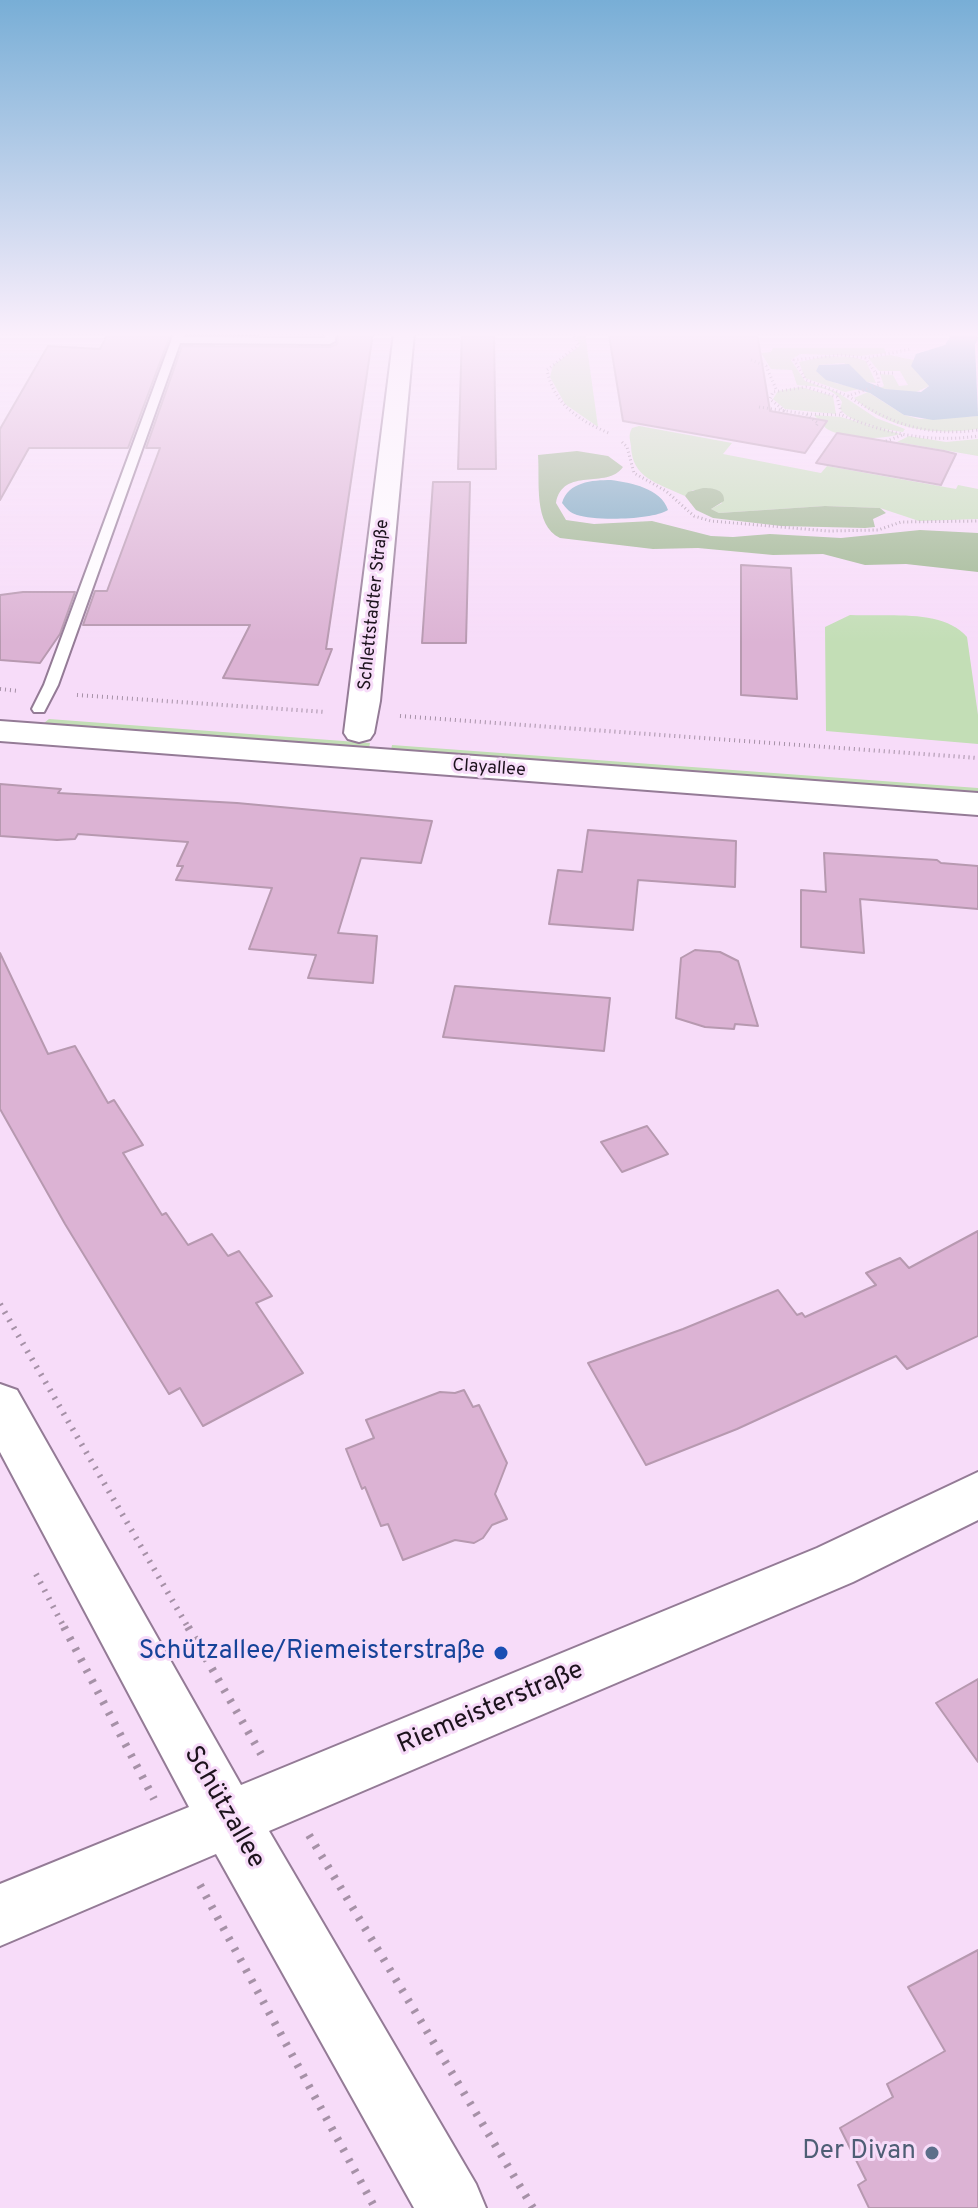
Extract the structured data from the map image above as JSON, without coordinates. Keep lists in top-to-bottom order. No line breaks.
{"streets":{"main road":["Clayallee"],"street":["Schlettstadter Straße","Riemeisterstraße","Schützallee"]},"crossings":[["Schlettstadter Straße","Clayallee"],["Riemeisterstraße","Schützallee"]],"places":["Schützallee/Riemeisterstraße","Der Divan"]}
